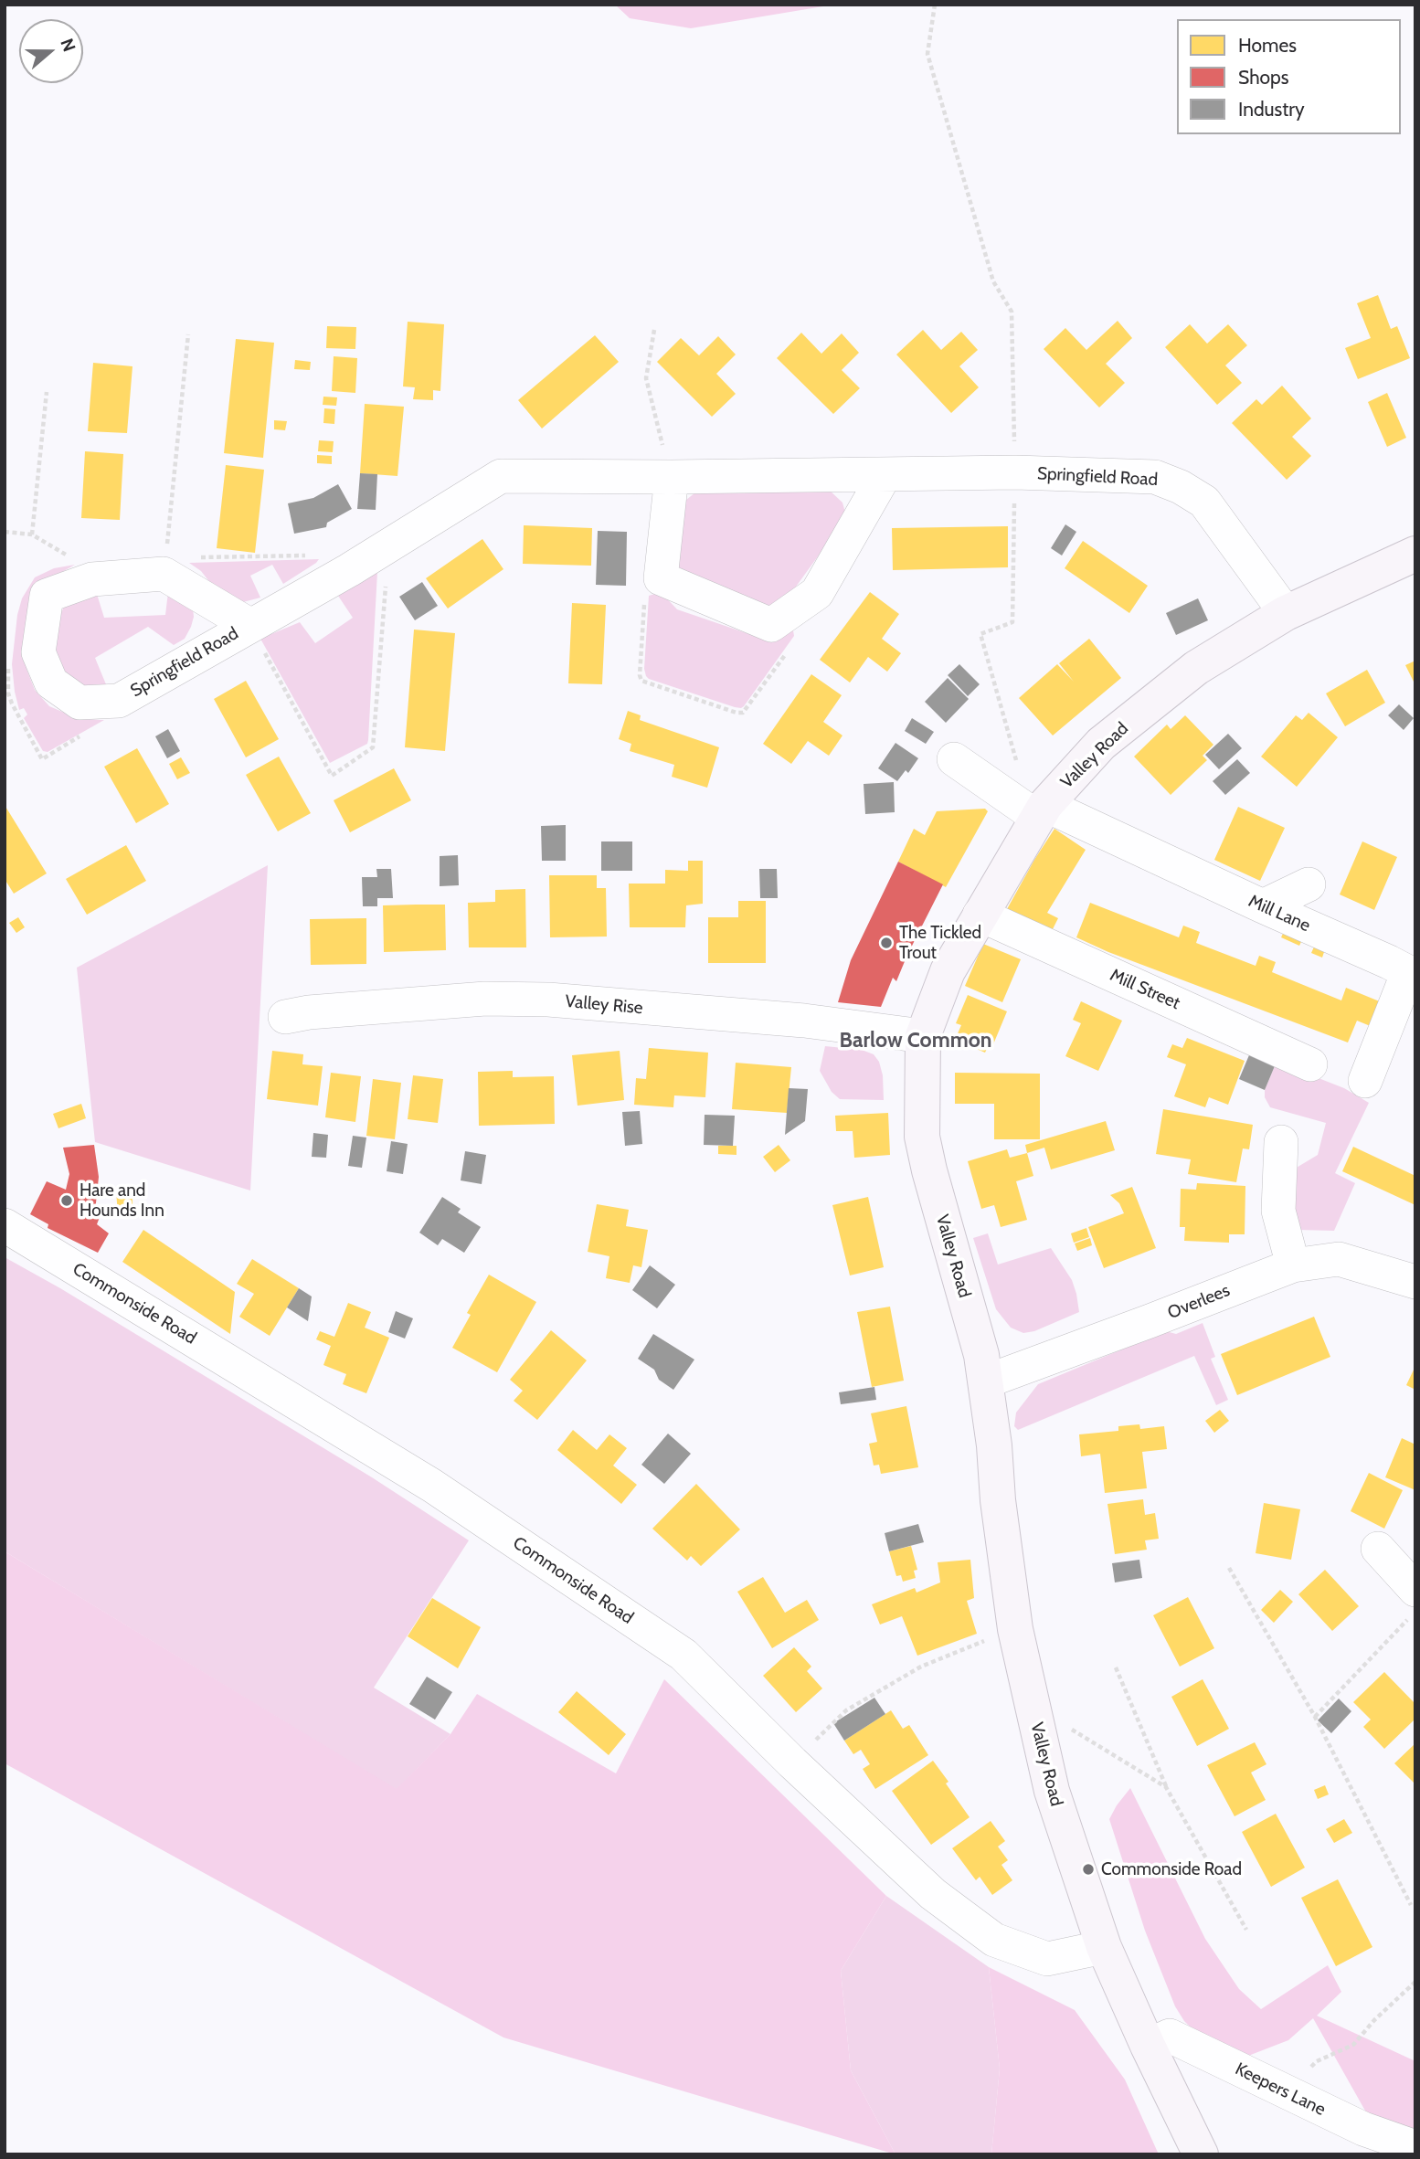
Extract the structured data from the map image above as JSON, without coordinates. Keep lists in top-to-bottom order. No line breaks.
{"streets":{"main road":["Valley Road"],"street":["Springfield Road","Mill Lane","Mill Street","Valley Rise","Overlees","Commonside Road","Keepers Lane"]},"crossings":[["Springfield Road","Valley Road"],["Valley Road","Mill Lane"],["Valley Road","Mill Street"],["Valley Road","Valley Rise"],["Valley Road","Overlees"],["Valley Road","Commonside Road"],["Valley Road","Keepers Lane"]],"districts":["Barlow Common"],"places":["The Tickled Trout","Hare and Hounds Inn","Commonside Road"],"legend":["Homes","Shops","Industry"],"north":"right"}
